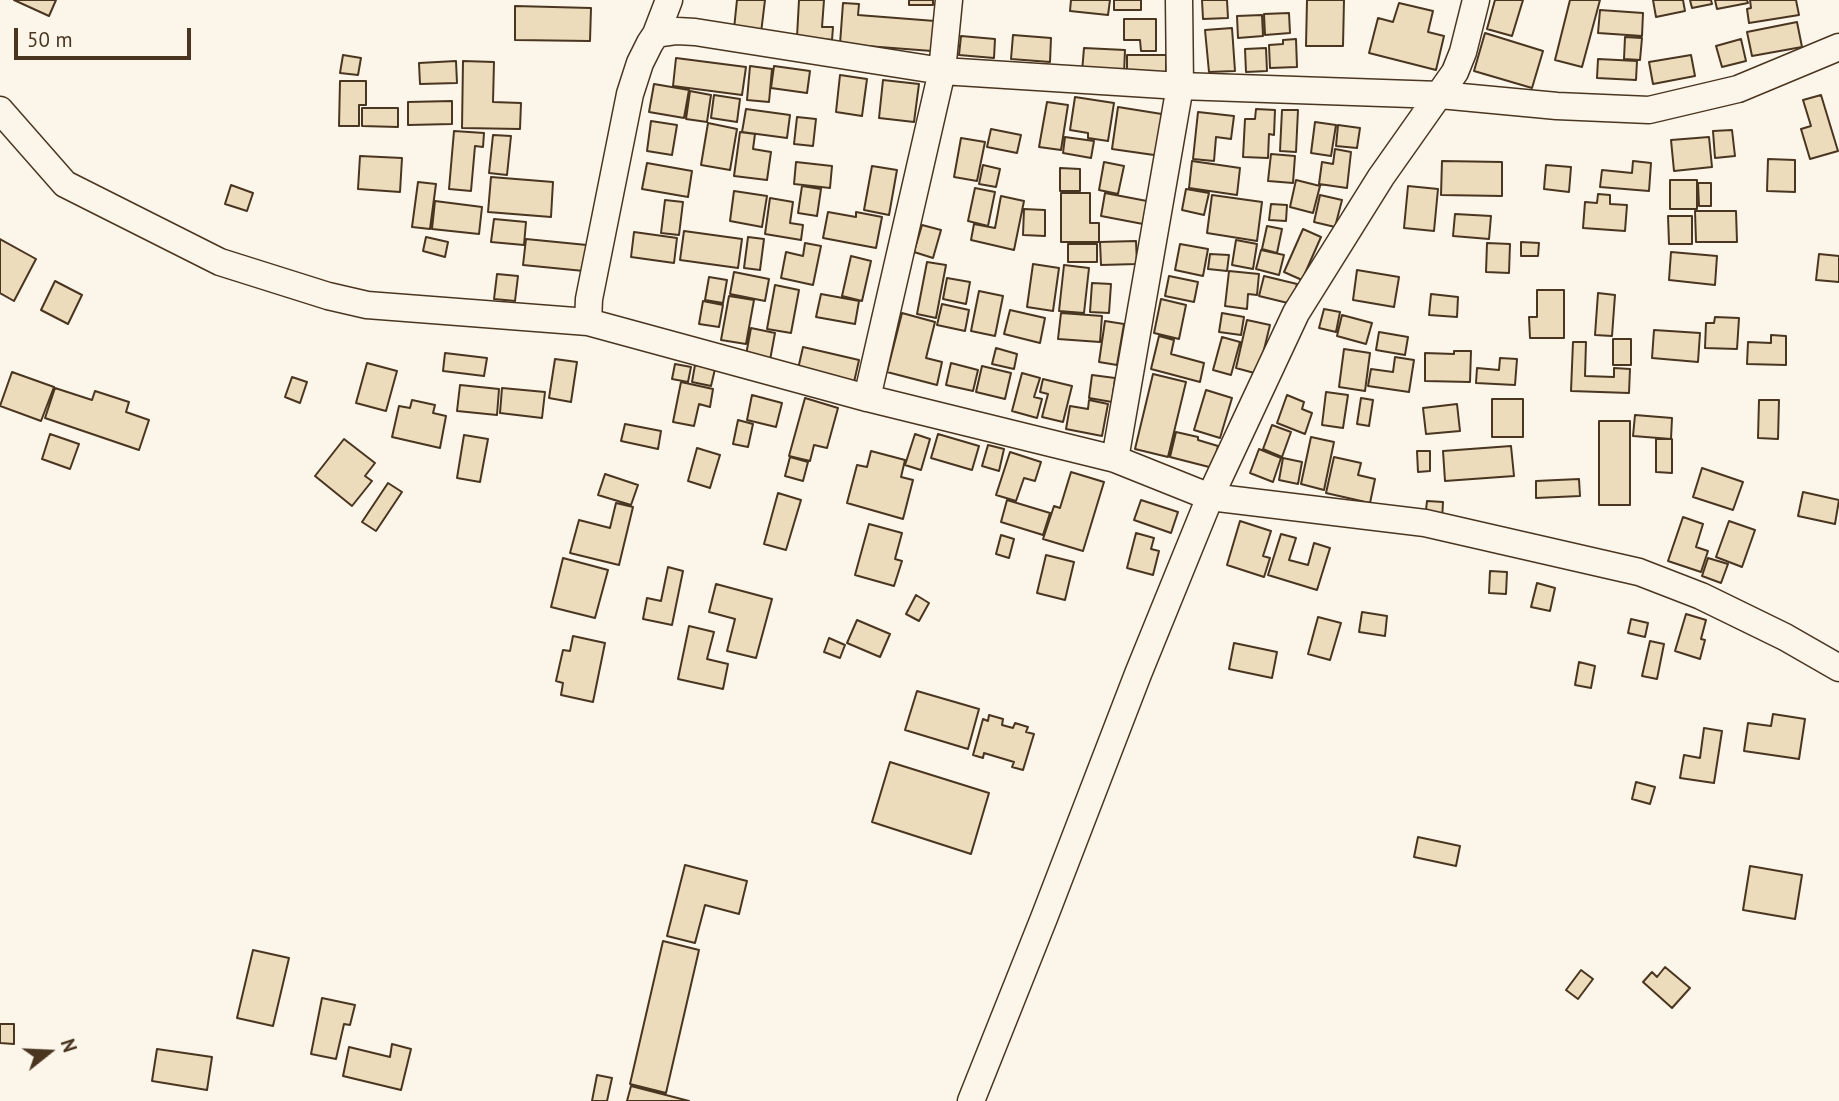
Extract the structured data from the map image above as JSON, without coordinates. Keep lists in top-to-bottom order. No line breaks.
{"scale_bar":"50 m","north":"right"}
